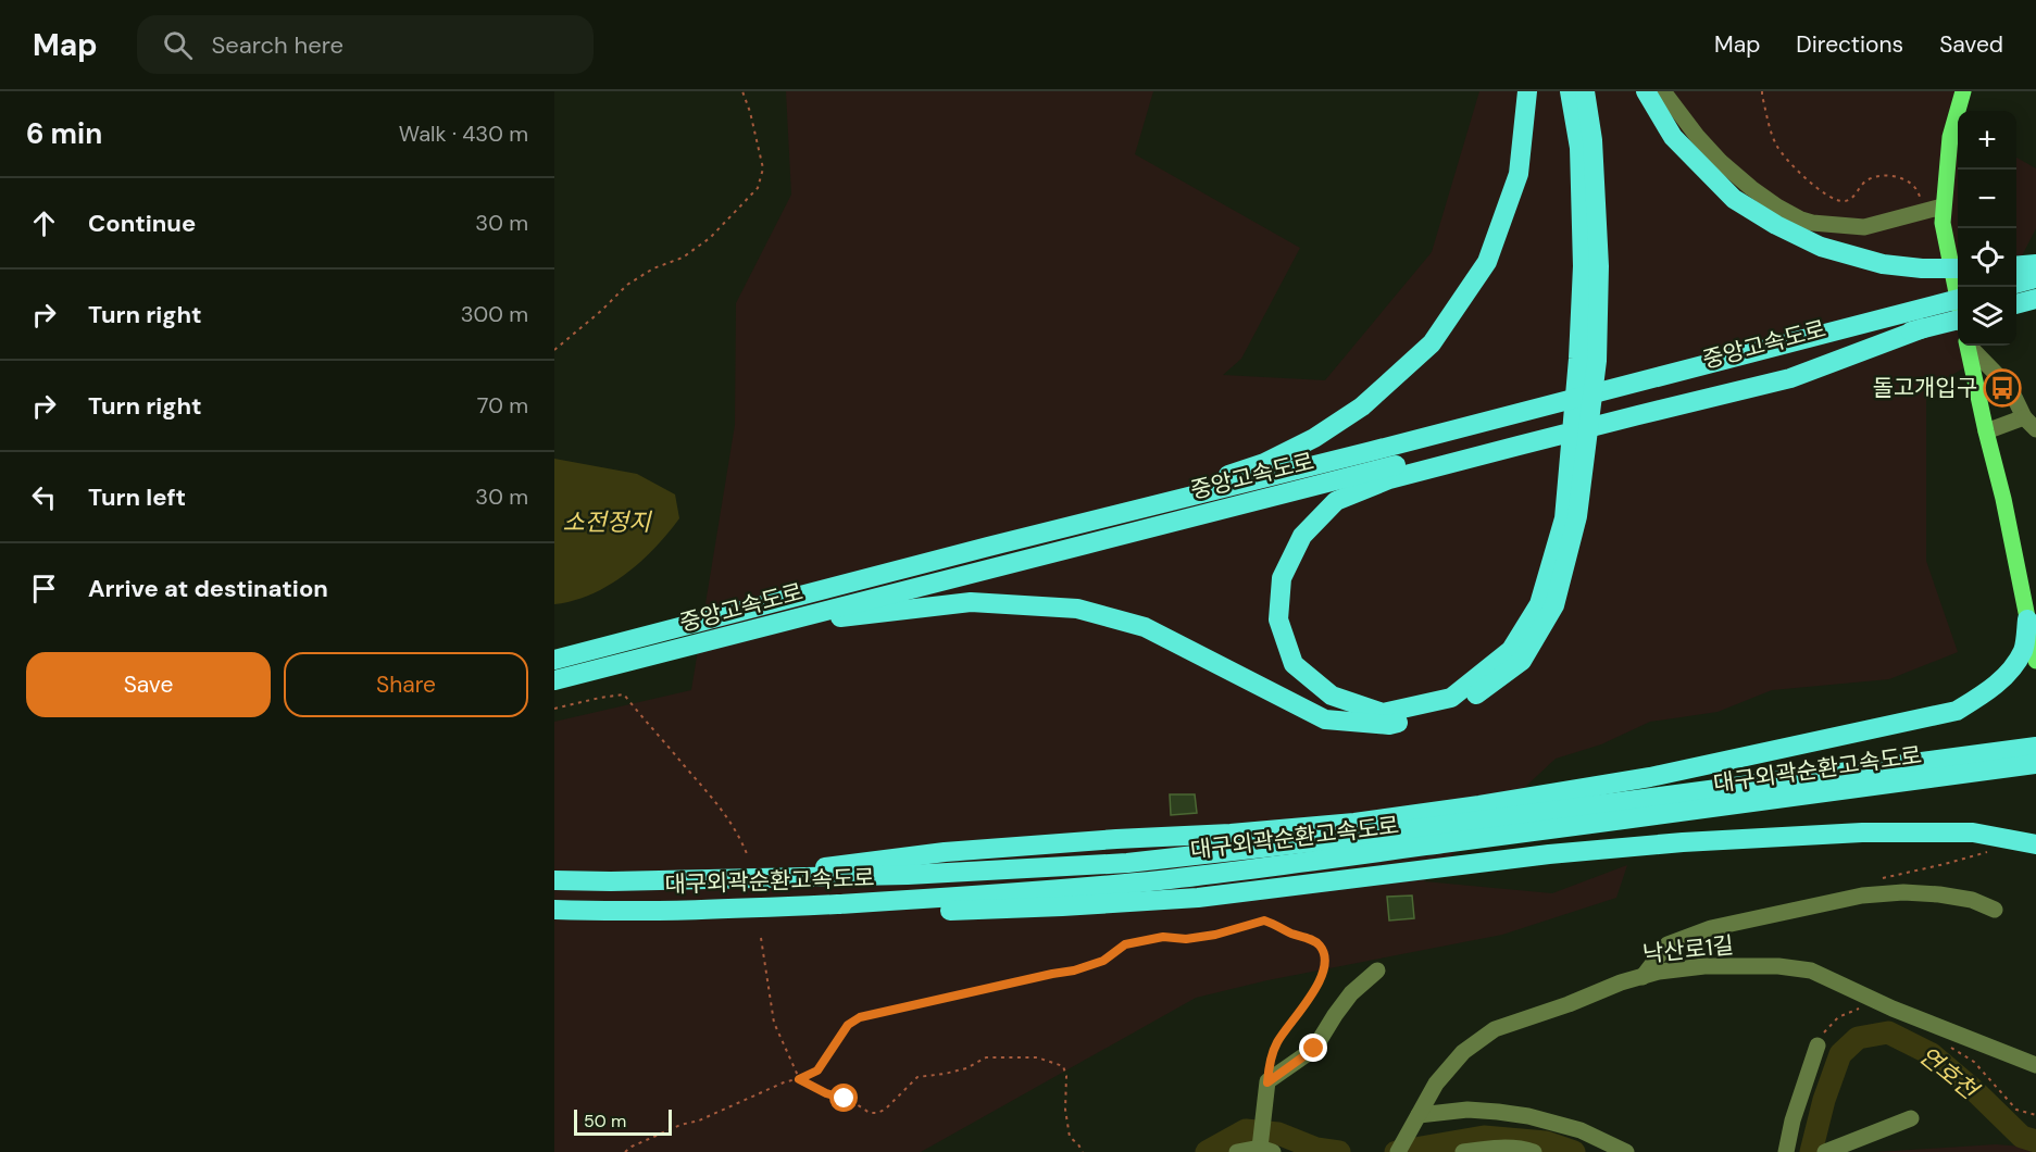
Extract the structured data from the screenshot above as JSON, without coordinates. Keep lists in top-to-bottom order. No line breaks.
{"streets":{"highway":["중앙고속도로","대구외곽순환고속도로"],"street":["낙산로1길"]},"water":["소전정지","연호천"],"places":{"bus stop":["돌고개입구"]},"scale_bar":"50 m","page":{"header":"Map","search":"Search here","nav":["Map","Directions","Saved"],"heading":["6 min","Walk · 430 m"],"map_buttons":["+","−"],"list":[["Continue","30 m"],["Turn right","300 m"],["Turn right","70 m"],["Turn left","30 m"],"Arrive at destination"],"buttons":["Save","Share"],"scale":"50 m"}}
